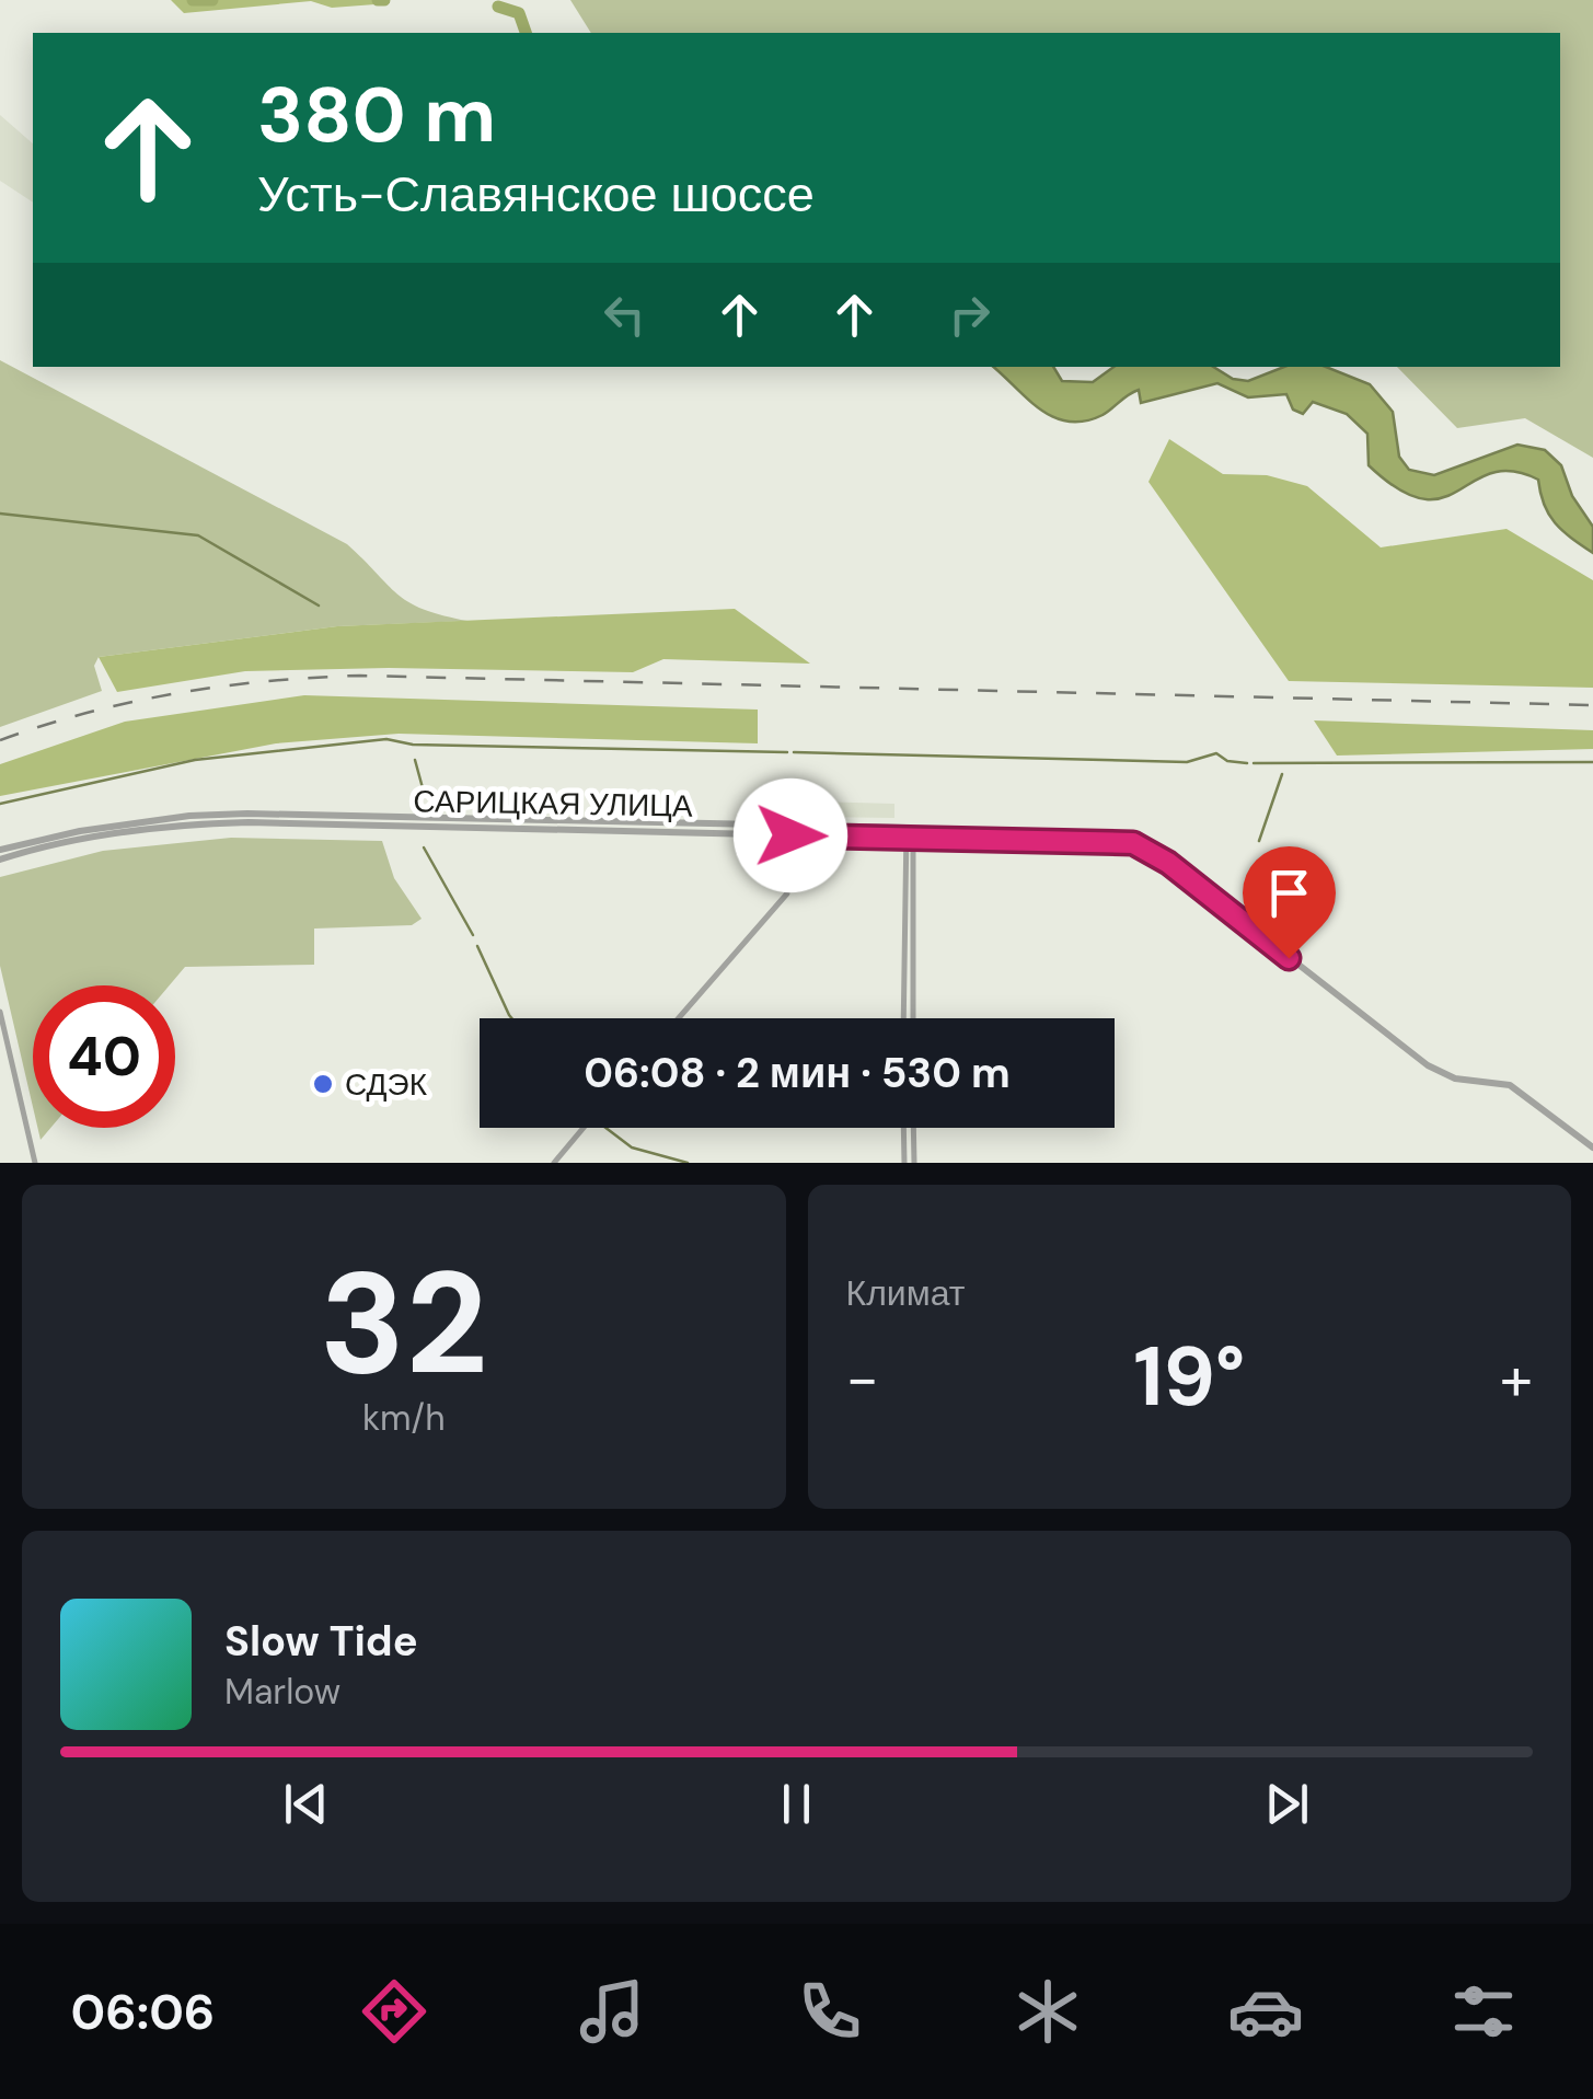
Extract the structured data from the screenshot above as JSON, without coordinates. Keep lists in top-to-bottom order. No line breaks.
{"streets":{"street":["САРИЦКАЯ УЛИЦА"]},"places":["СДЭК"],"page":{"turn":["380 m","Усть-Славянское шоссе"],"limit":"40","trip":"06:08 · 2 мин · 530 m","tile":[["32","km/h"],"Климат"],"heat":["−","19°","+"],"song":["Slow Tide","Marlow"],"tabs":"06:06"}}
